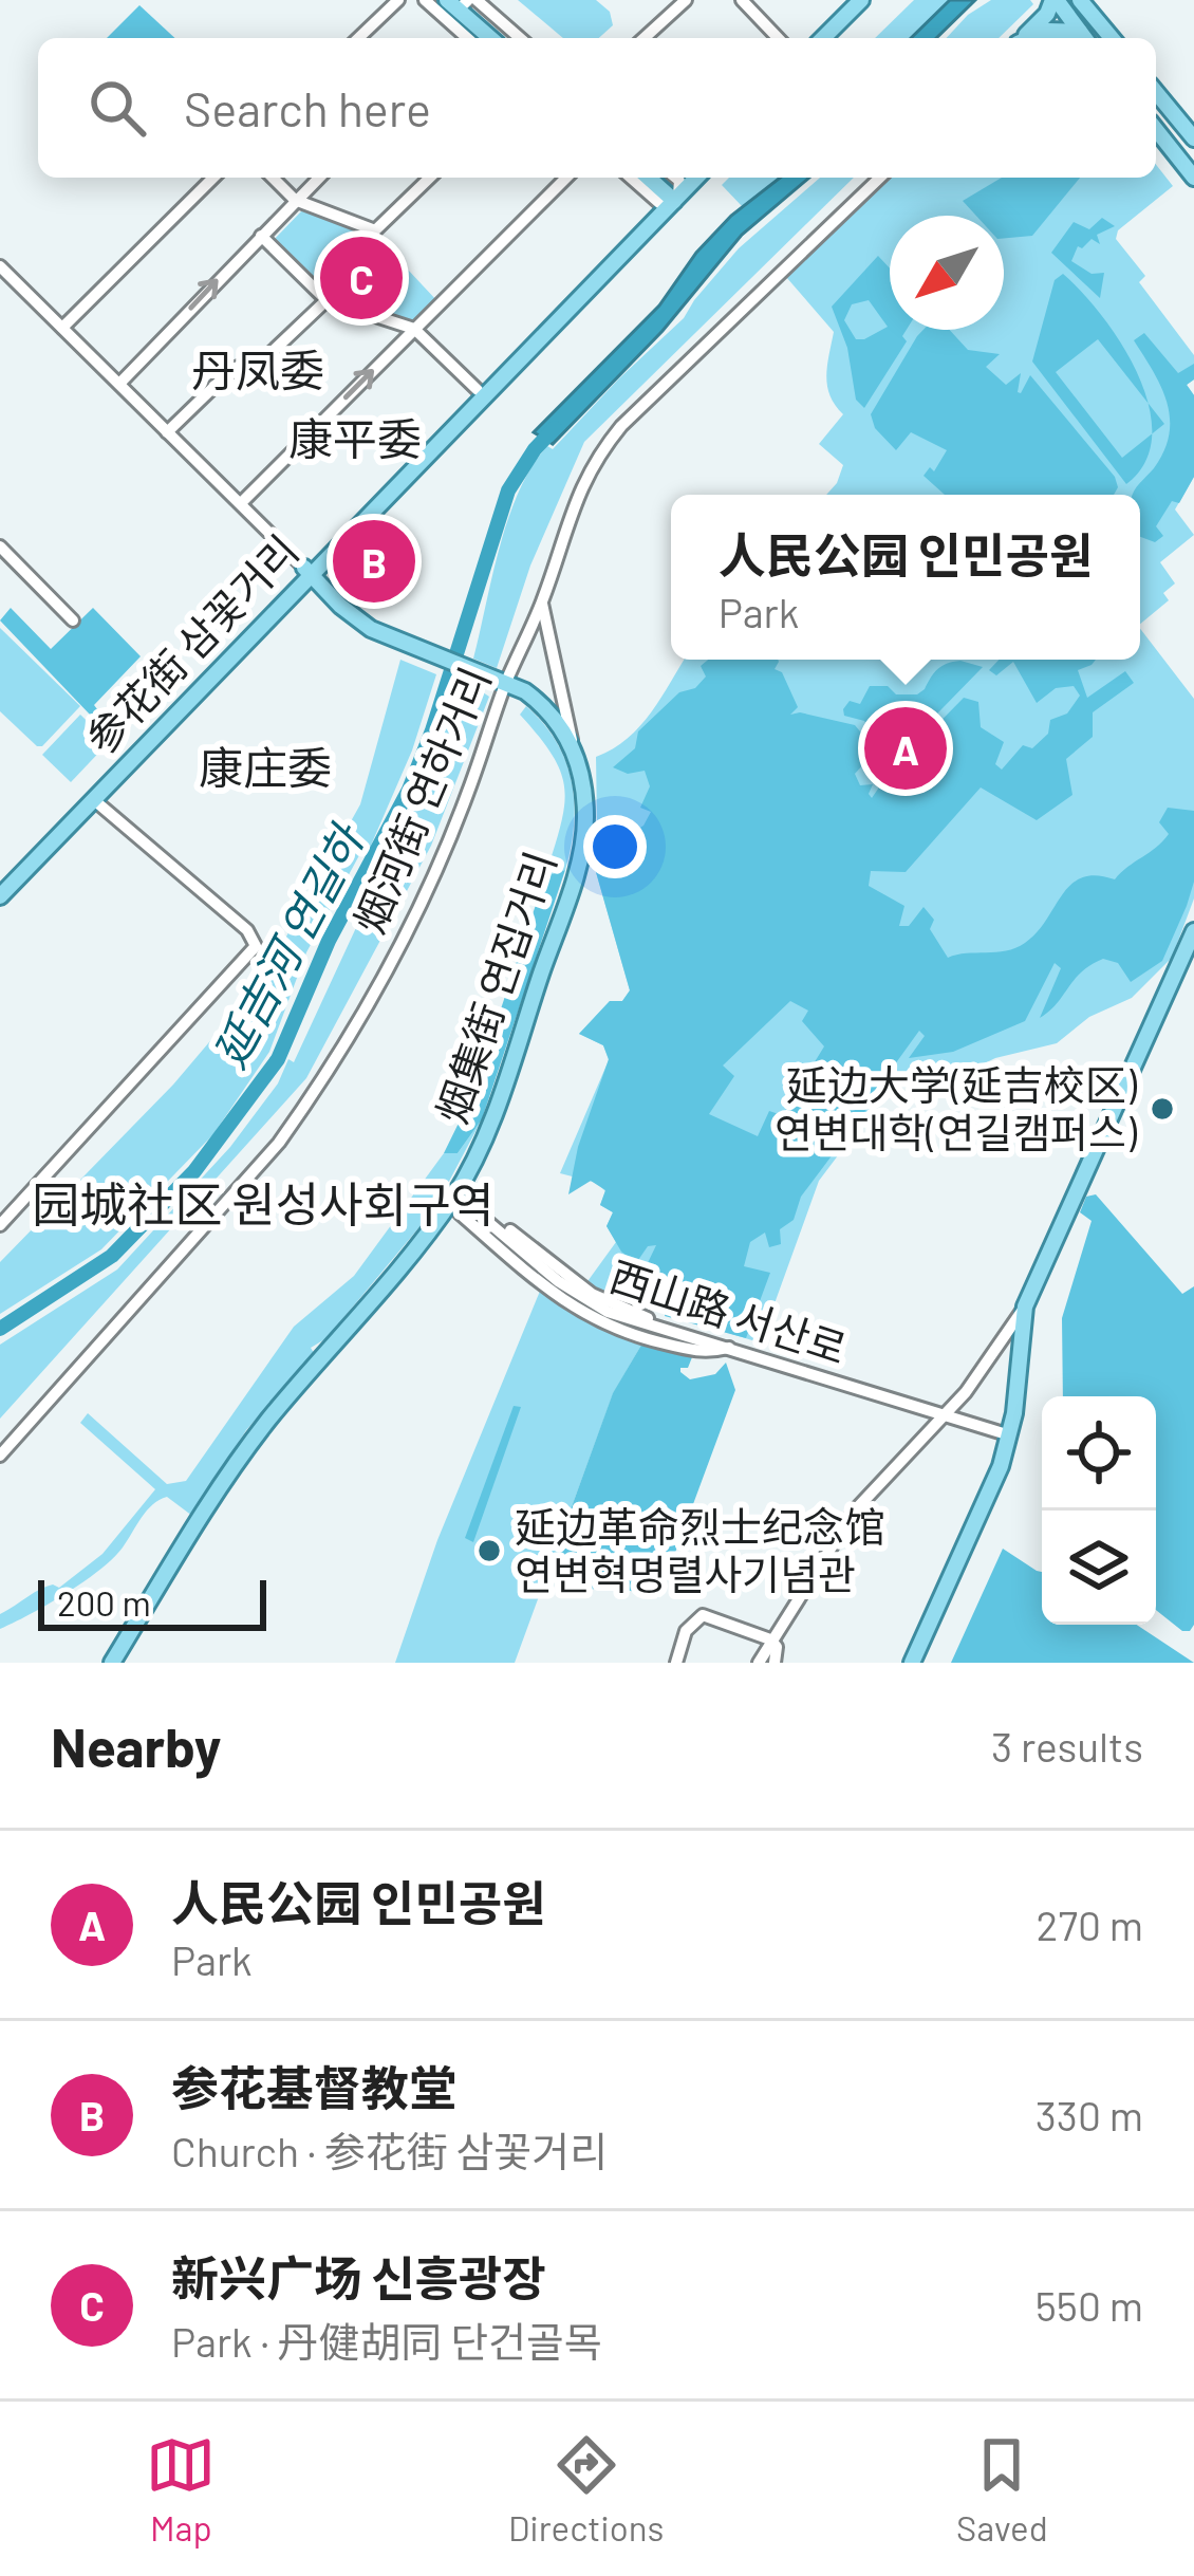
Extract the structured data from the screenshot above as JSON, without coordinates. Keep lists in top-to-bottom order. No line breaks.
{"streets":{"main road":["参花街 삼꽃거리","烟集街 연집거리"],"street":["烟河街 연하거리","西山路 서산로"]},"crossings":[["烟河街 연하거리","烟集街 연집거리"],["烟集街 연집거리","西山路 서산로"]],"districts":["丹凤委","康平委","康庄委","园城社区 원성사회구역"],"water":["延吉河 연길하"],"places":["延边大学(延吉校区) 연변대학(연길캠퍼스)","延边革命烈士纪念馆 연변혁명렬사기념관"],"scale_bar":"200 m","north":"bottom left","page":{"search":"Search here","pins":["C","B","A"],"popup":["人民公园 인민공원","Park"],"scale":"200 m","heading":["Nearby","3 results"],"list":[{"mark":"A","name":"人民公园 인민공원","note":"Park","value":"270 m"},{"mark":"B","name":"参花基督教堂","note":"Church · 参花街 삼꽃거리","value":"330 m"},{"mark":"C","name":"新兴广场 신흥광장","note":"Park · 丹健胡同 단건골목","value":"550 m"}],"nav":["Map","Directions","Saved"]}}
